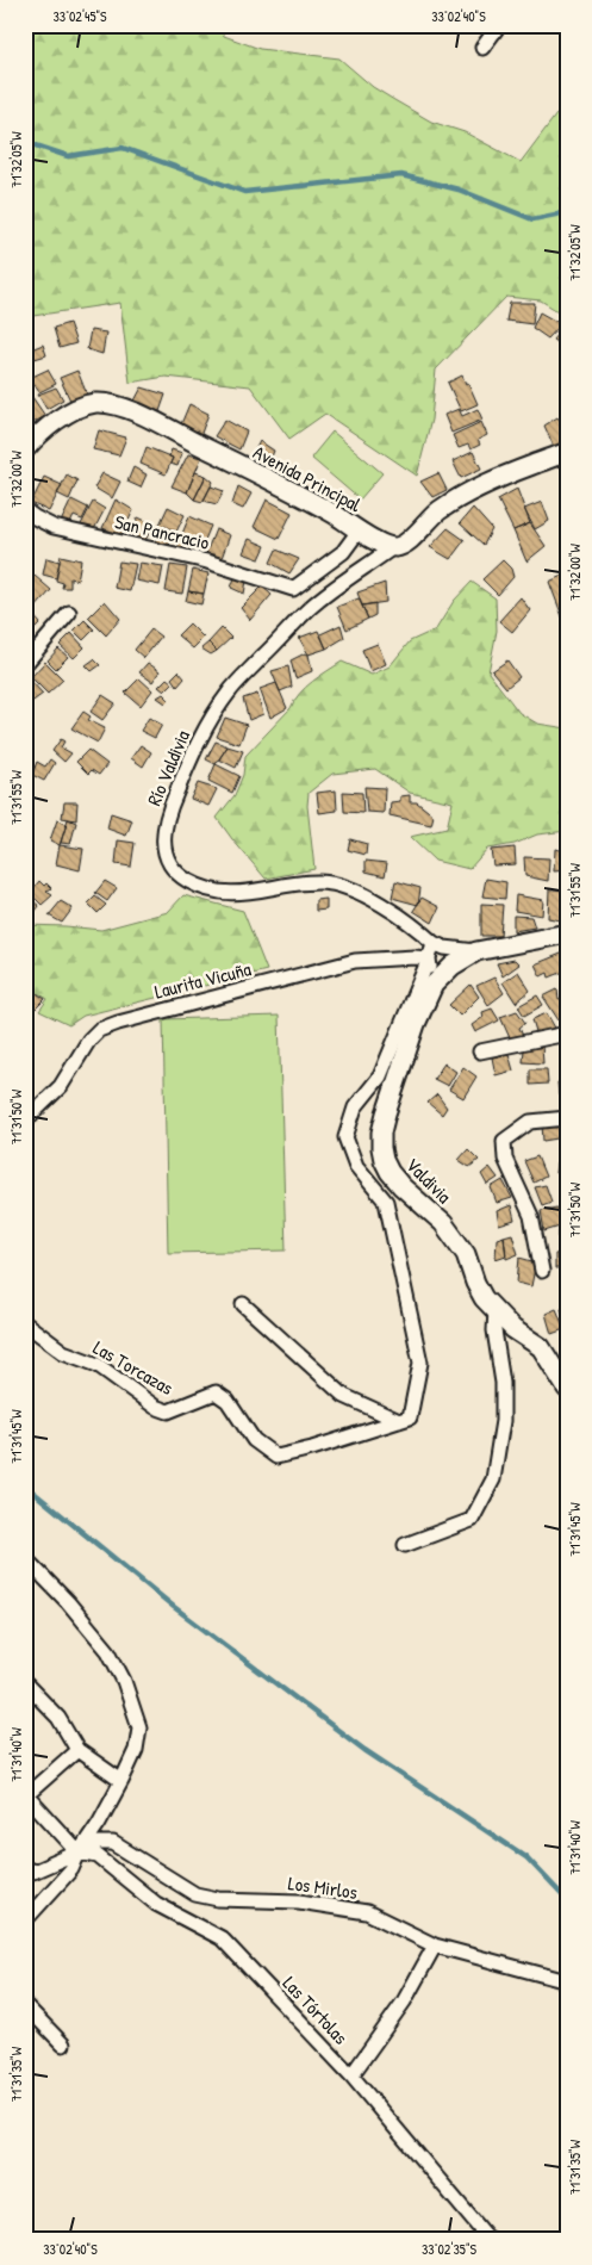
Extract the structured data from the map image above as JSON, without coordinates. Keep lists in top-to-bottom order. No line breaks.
{"streets":{"street":["Avenida Principal","San Pancracio","Río Valdivia","Laurita Vicuña","Valdivia","Las Torcazas","Los Mirlos","Las Tórtolas"]},"crossings":[["Avenida Principal","San Pancracio"],["Avenida Principal","Río Valdivia"],["Río Valdivia","Valdivia"],["Los Mirlos","Las Tórtolas"]],"coordinates":["33°02'45\"S","33°02'40\"S","71°32'05\"W","71°32'00\"W","71°31'55\"W","71°31'50\"W","71°31'45\"W","71°31'40\"W","71°31'35\"W","33°02'35\"S"]}
